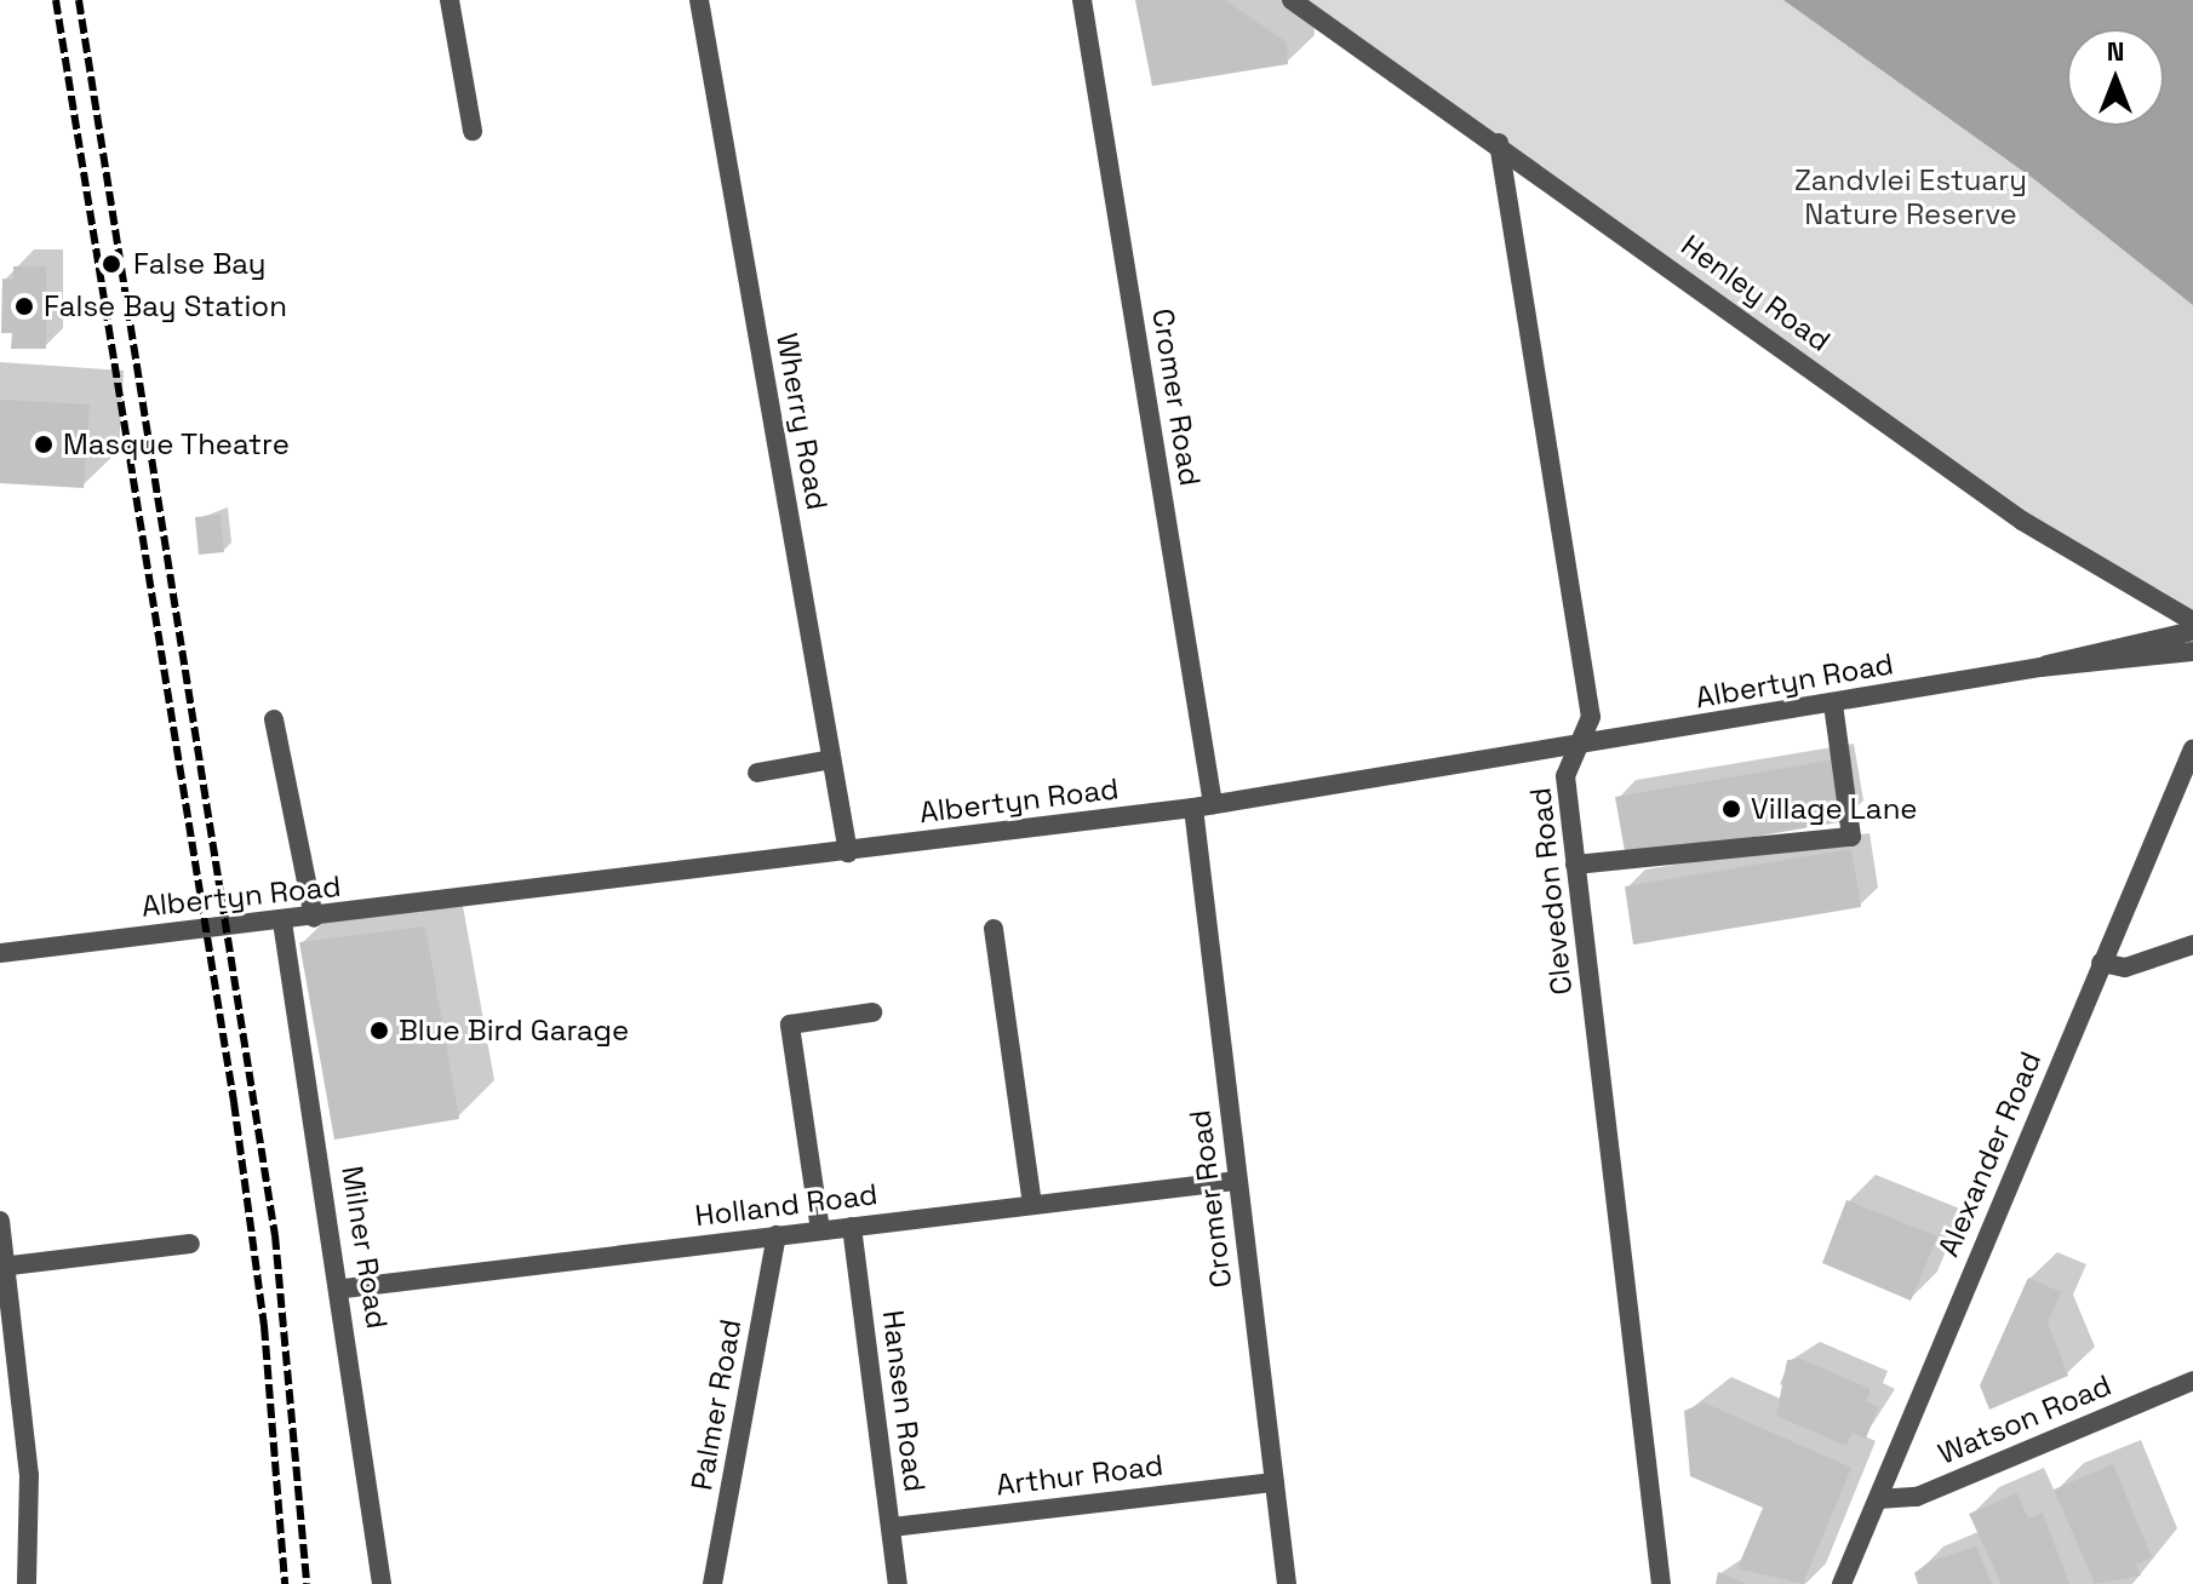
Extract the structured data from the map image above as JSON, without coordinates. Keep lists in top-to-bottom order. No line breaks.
{"streets":{"street":["Henley Road","Cromer Road","Wherry Road","Albertyn Road","Clevedon Road","Alexander Road","Holland Road","Milner Road","Hansen Road","Palmer Road","Watson Road","Arthur Road"]},"crossings":[["Henley Road","Clevedon Road"],["Cromer Road","Albertyn Road"],["Cromer Road","Holland Road"],["Cromer Road","Arthur Road"],["Wherry Road","Albertyn Road"],["Albertyn Road","Clevedon Road"],["Albertyn Road","Milner Road"],["Alexander Road","Watson Road"],["Holland Road","Milner Road"],["Holland Road","Hansen Road"],["Holland Road","Palmer Road"],["Hansen Road","Arthur Road"]],"parks":["Zandvlei Estuary Nature Reserve"],"places":["False Bay","False Bay Station","Masque Theatre","Village Lane","Blue Bird Garage"],"north":"top"}
